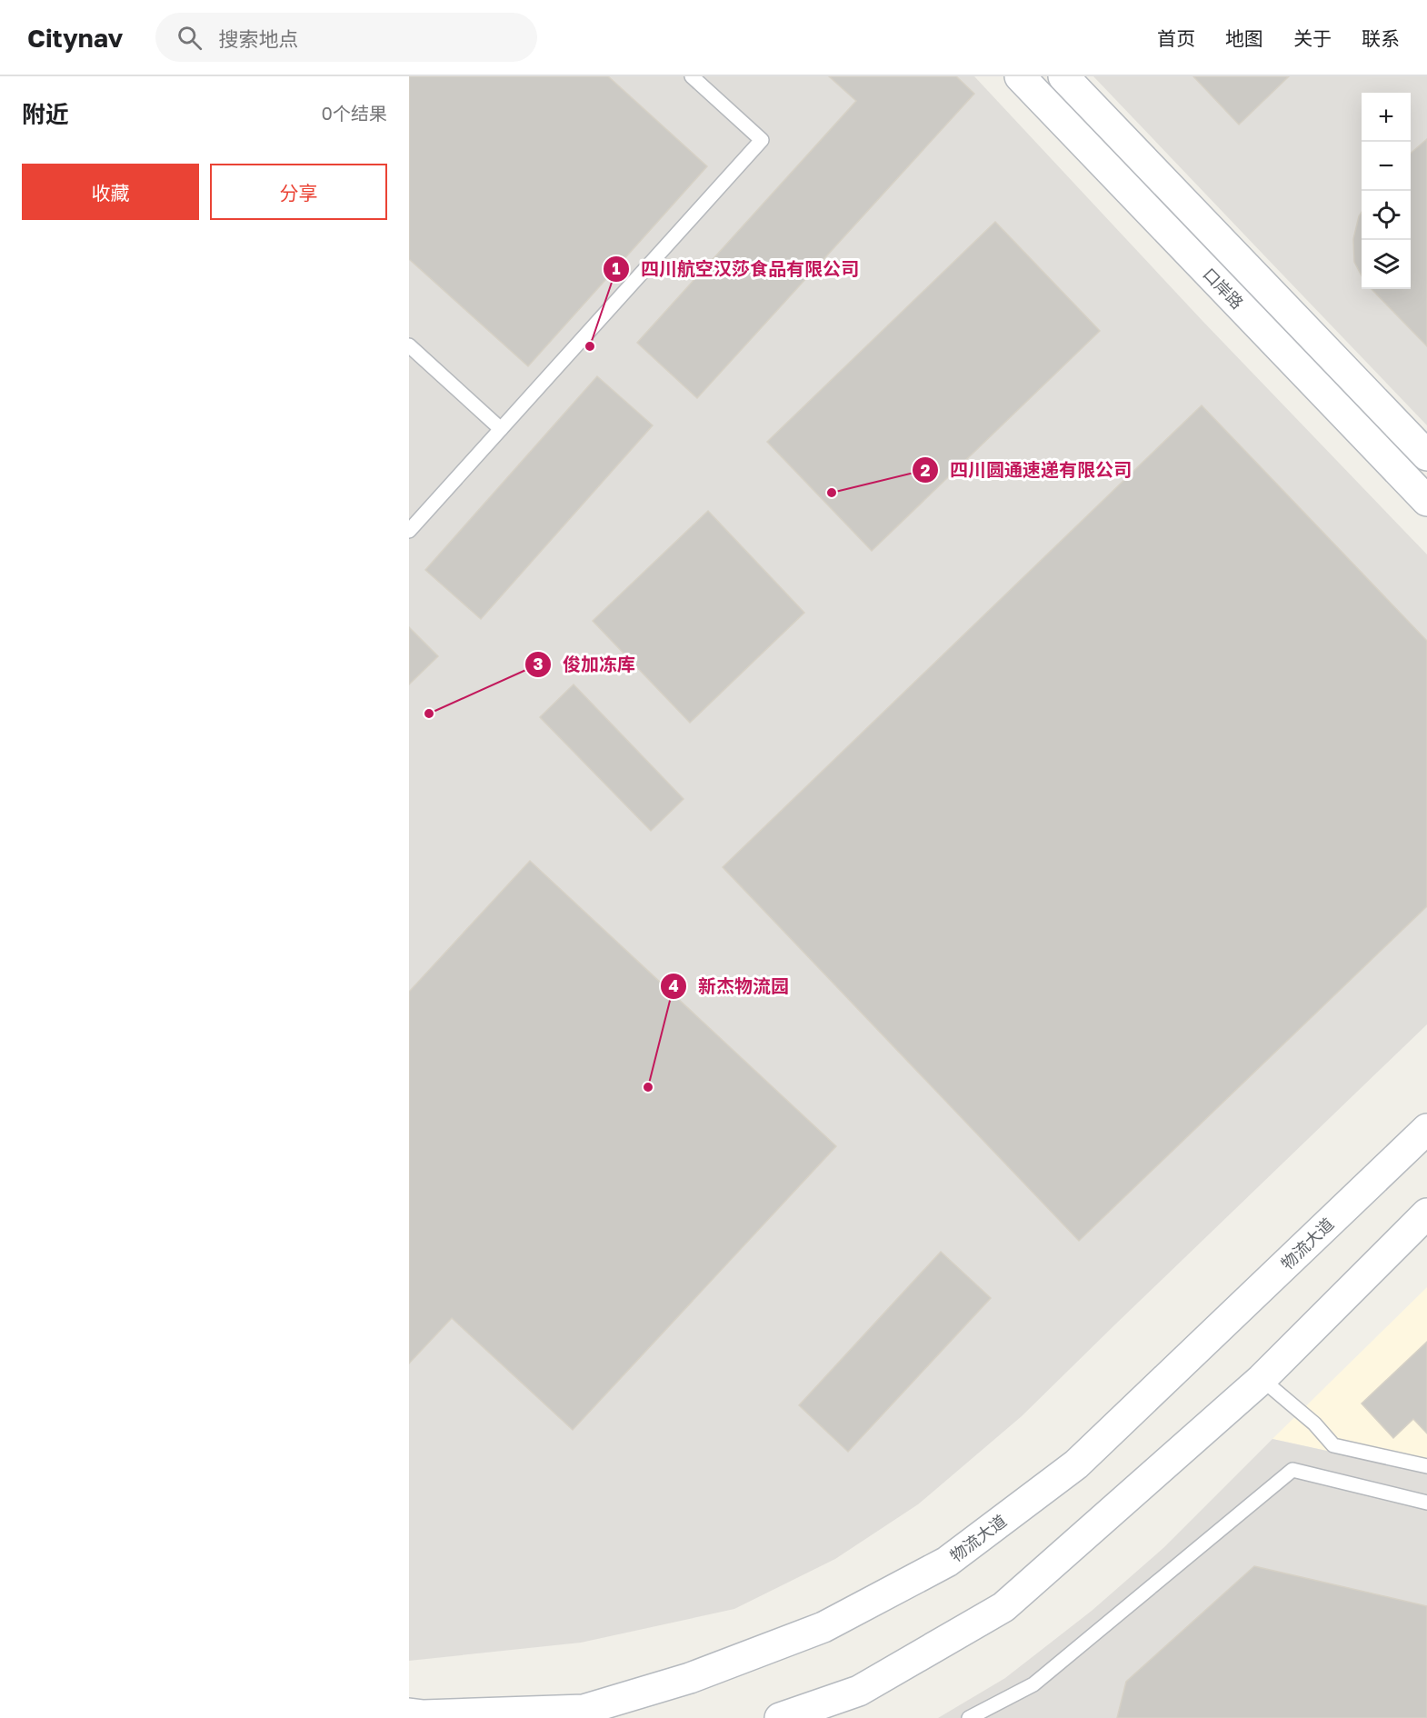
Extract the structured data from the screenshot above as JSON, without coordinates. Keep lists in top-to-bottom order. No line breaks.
{"streets":{"street":["口岸路","物流大道"]},"places":["四川航空汉莎食品有限公司","四川圆通速递有限公司","俊加冻库","新杰物流园"],"page":{"header":"Citynav","search":"搜索地点","nav":["首页","地图","关于","联系"],"heading":["附近","0个结果"],"map_buttons":["+","−"],"buttons":["收藏","分享"]}}
